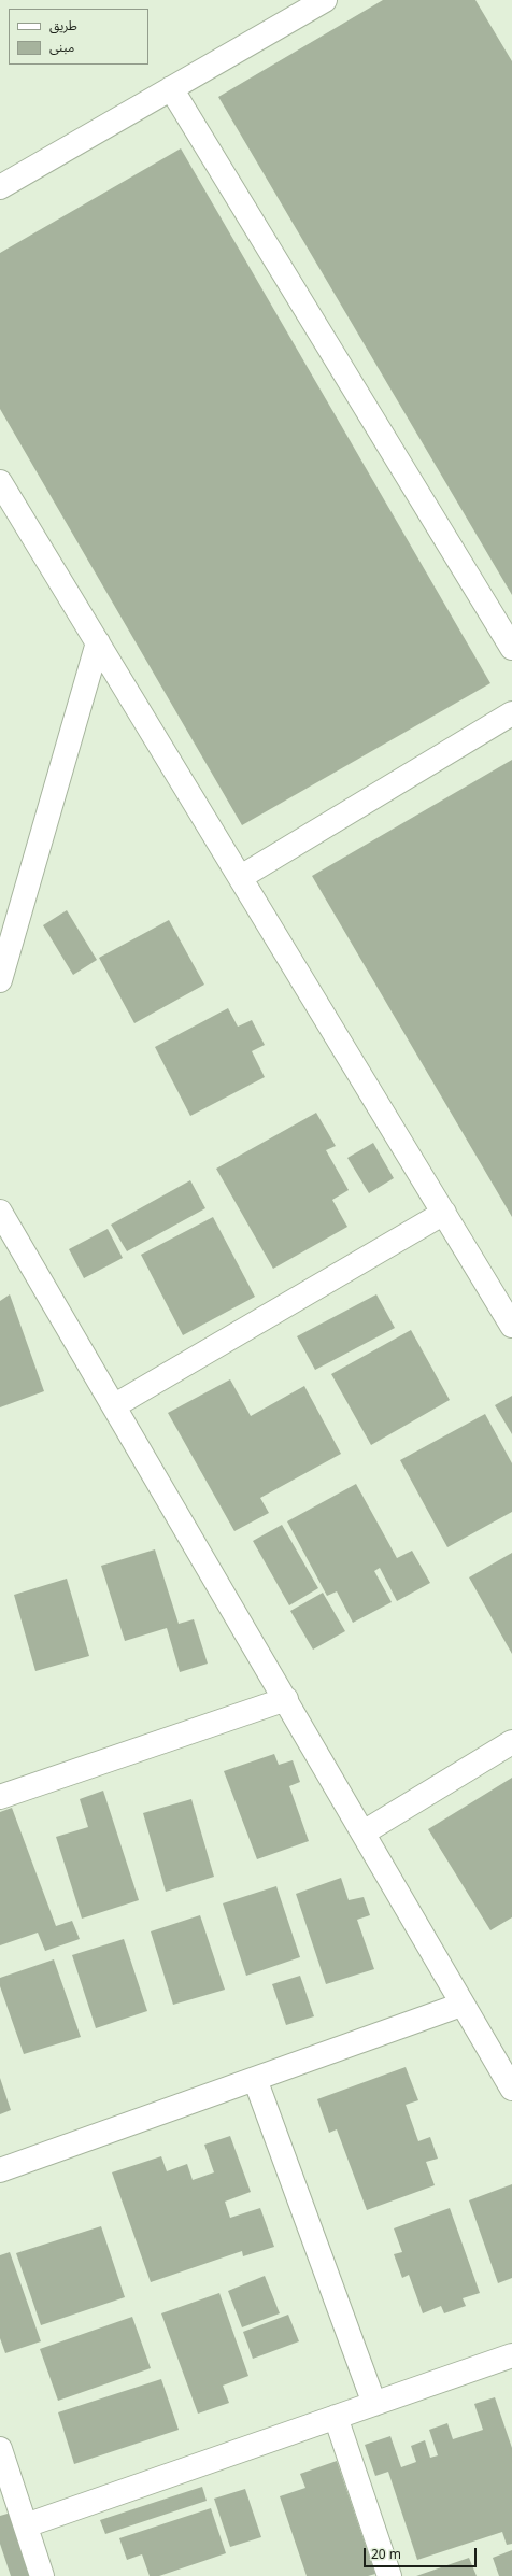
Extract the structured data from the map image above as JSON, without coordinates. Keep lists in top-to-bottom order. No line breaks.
{"legend":["طريق","مبنى"],"scale_bar":"20 m"}
